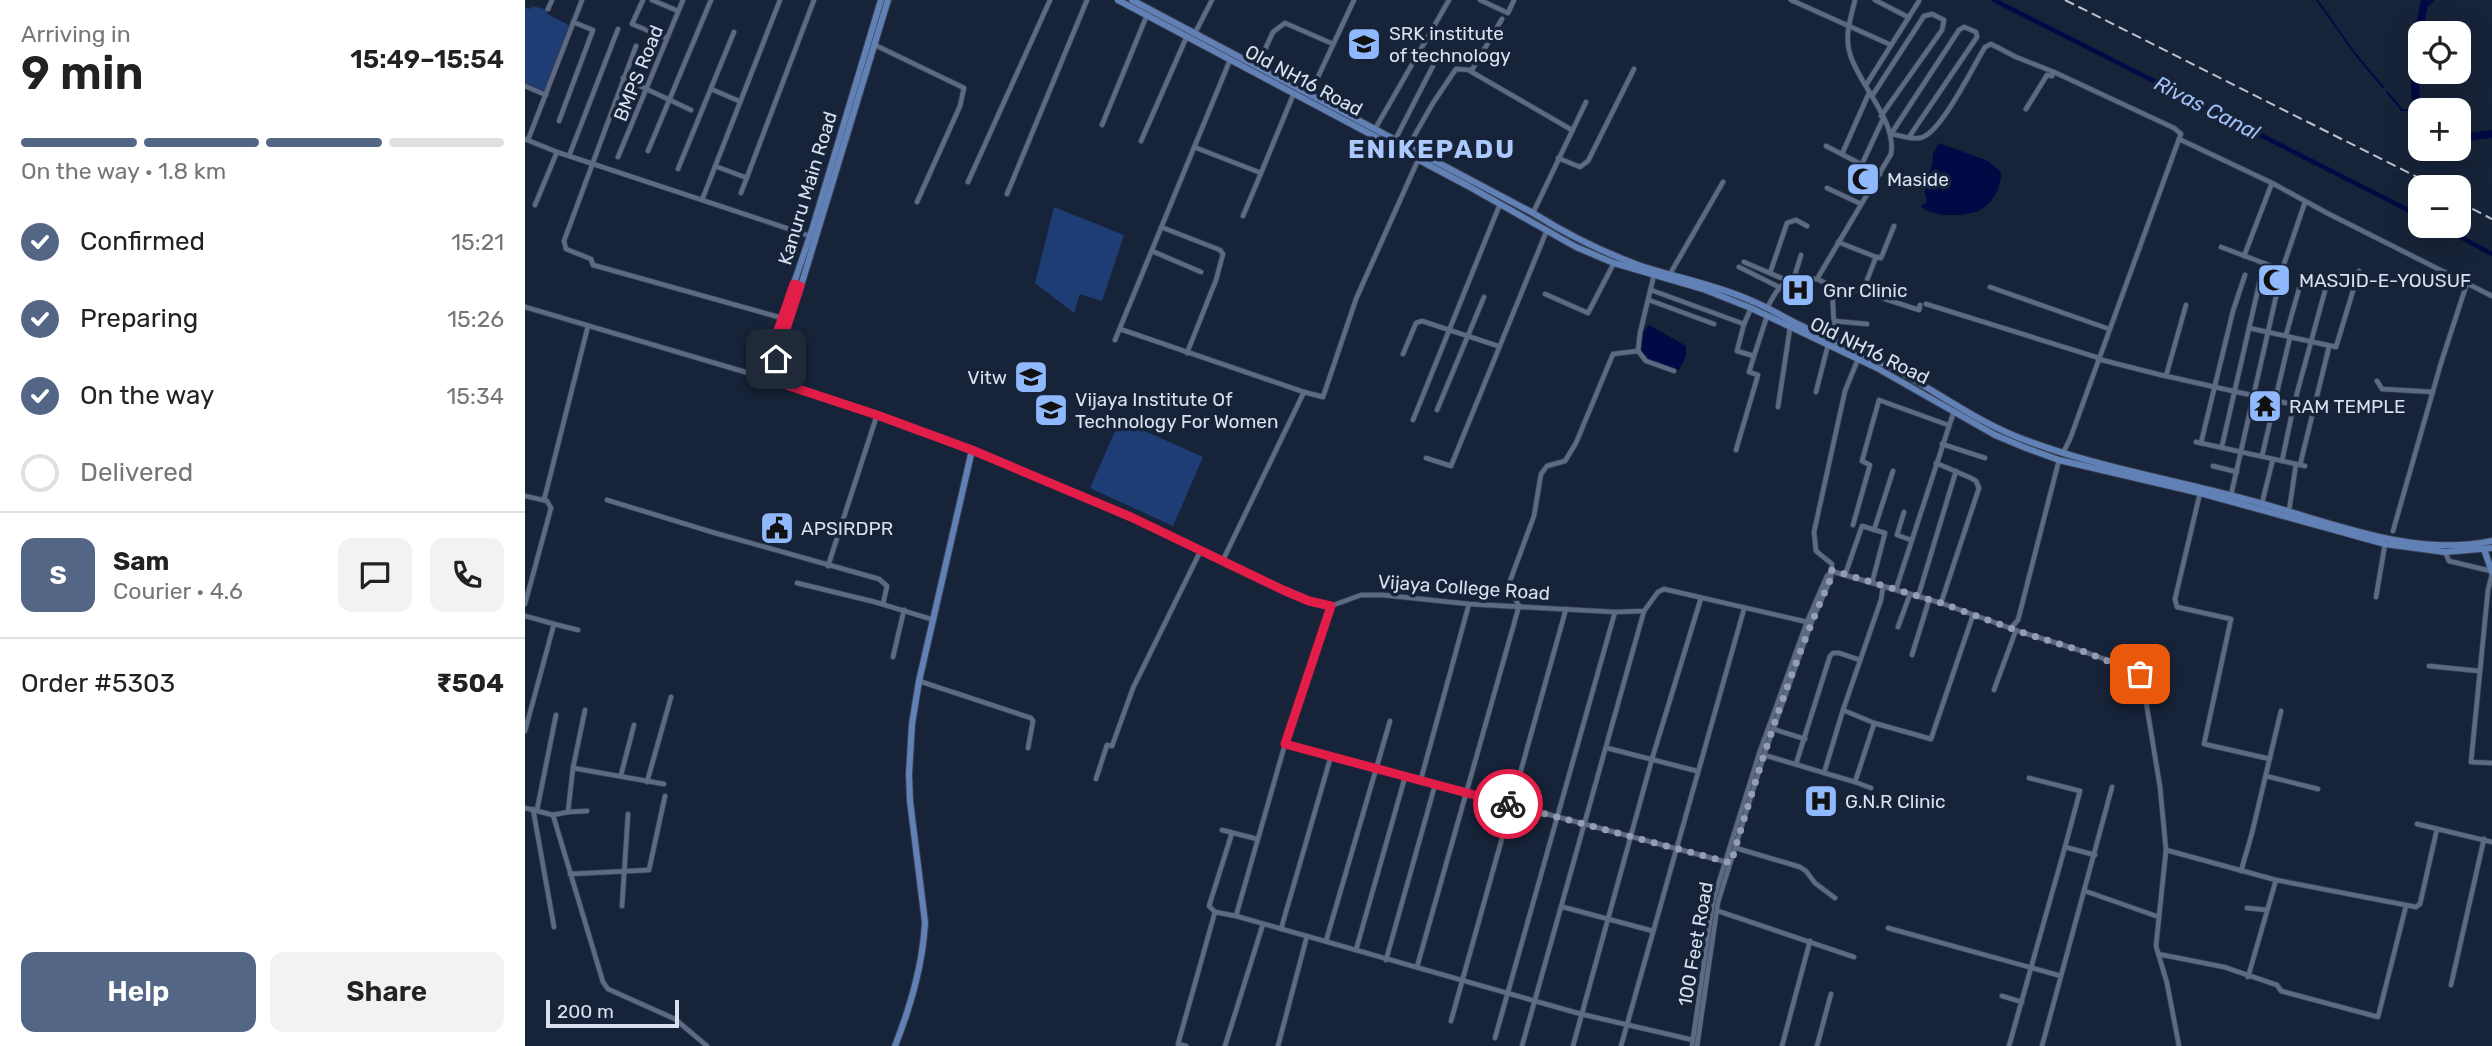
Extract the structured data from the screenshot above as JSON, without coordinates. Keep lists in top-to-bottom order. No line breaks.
{"streets":{"main road":["Old NH16 Road","Kanuru Main Road"],"street":["BMPS Road","Vijaya College Road","100 Feet Road"]},"districts":["ENIKEPADU"],"water":["Rivas Canal"],"places":{"school or university":["SRK institute of technology","Vitw","Vijaya Institute Of Technology For Women"],"mosque":["Maside","MASJID-E-YOUSUF"],"hospital":["Gnr Clinic","G.N.R Clinic"],"temple":["RAM TEMPLE"],"public building":["APSIRDPR"]},"scale_bar":"200 m","page":{"heading":["9 min","Arriving in","15:49–15:54"],"panel":["Sam","Courier · 4.6","Order #5303","₹504"],"map_buttons":["+","−"],"bar":"On the way · 1.8 km","list":[["Confirmed","15:21"],["Preparing","15:26"],["On the way","15:34"],"Delivered"],"round":"S","buttons":["Help","Share"],"scale":"200 m"}}
